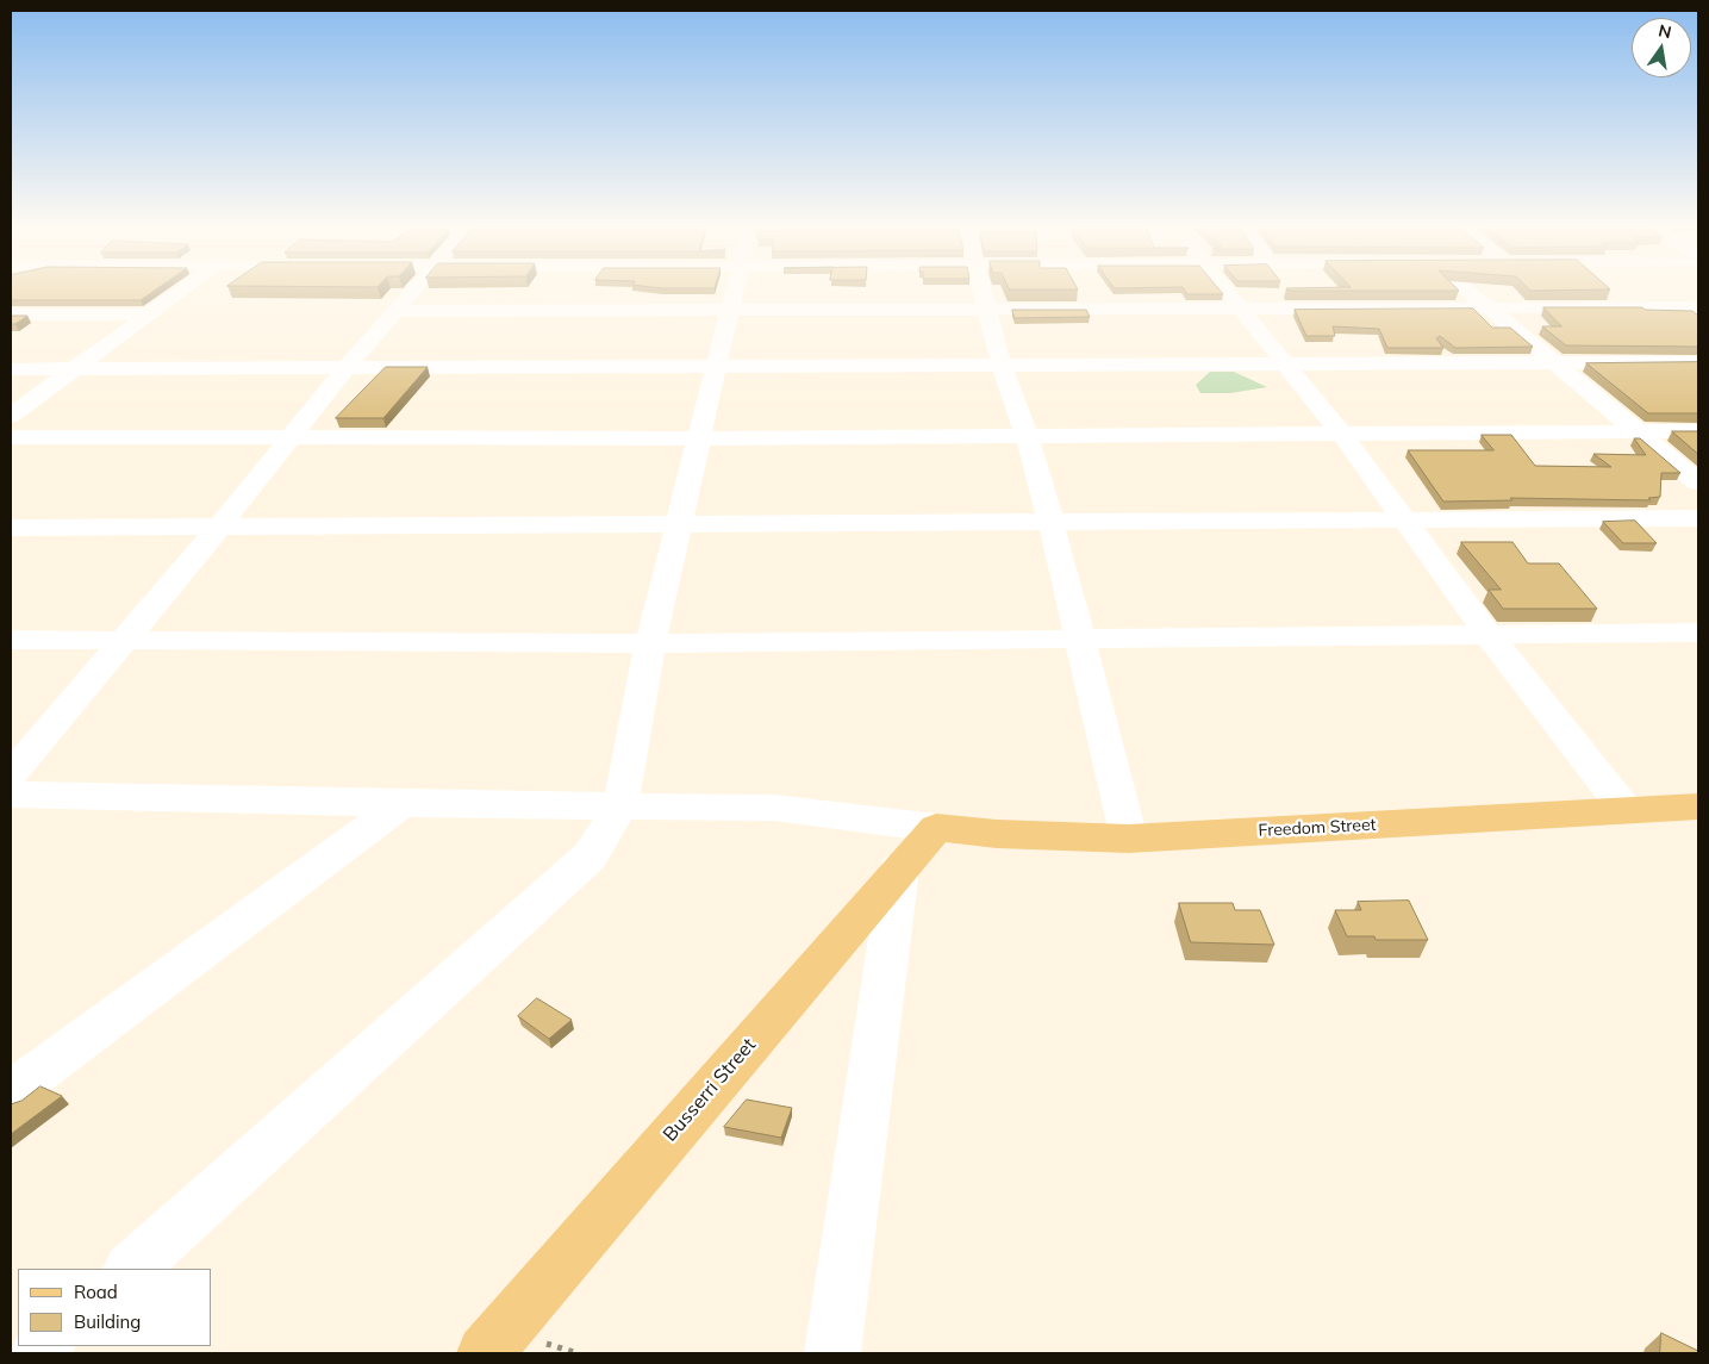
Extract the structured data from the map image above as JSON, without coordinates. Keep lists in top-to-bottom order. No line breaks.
{"streets":{"main road":["Freedom Street","Busserri Street"]},"crossings":[["Freedom Street","Busserri Street"]],"legend":["Road","Building"],"north":"top"}
